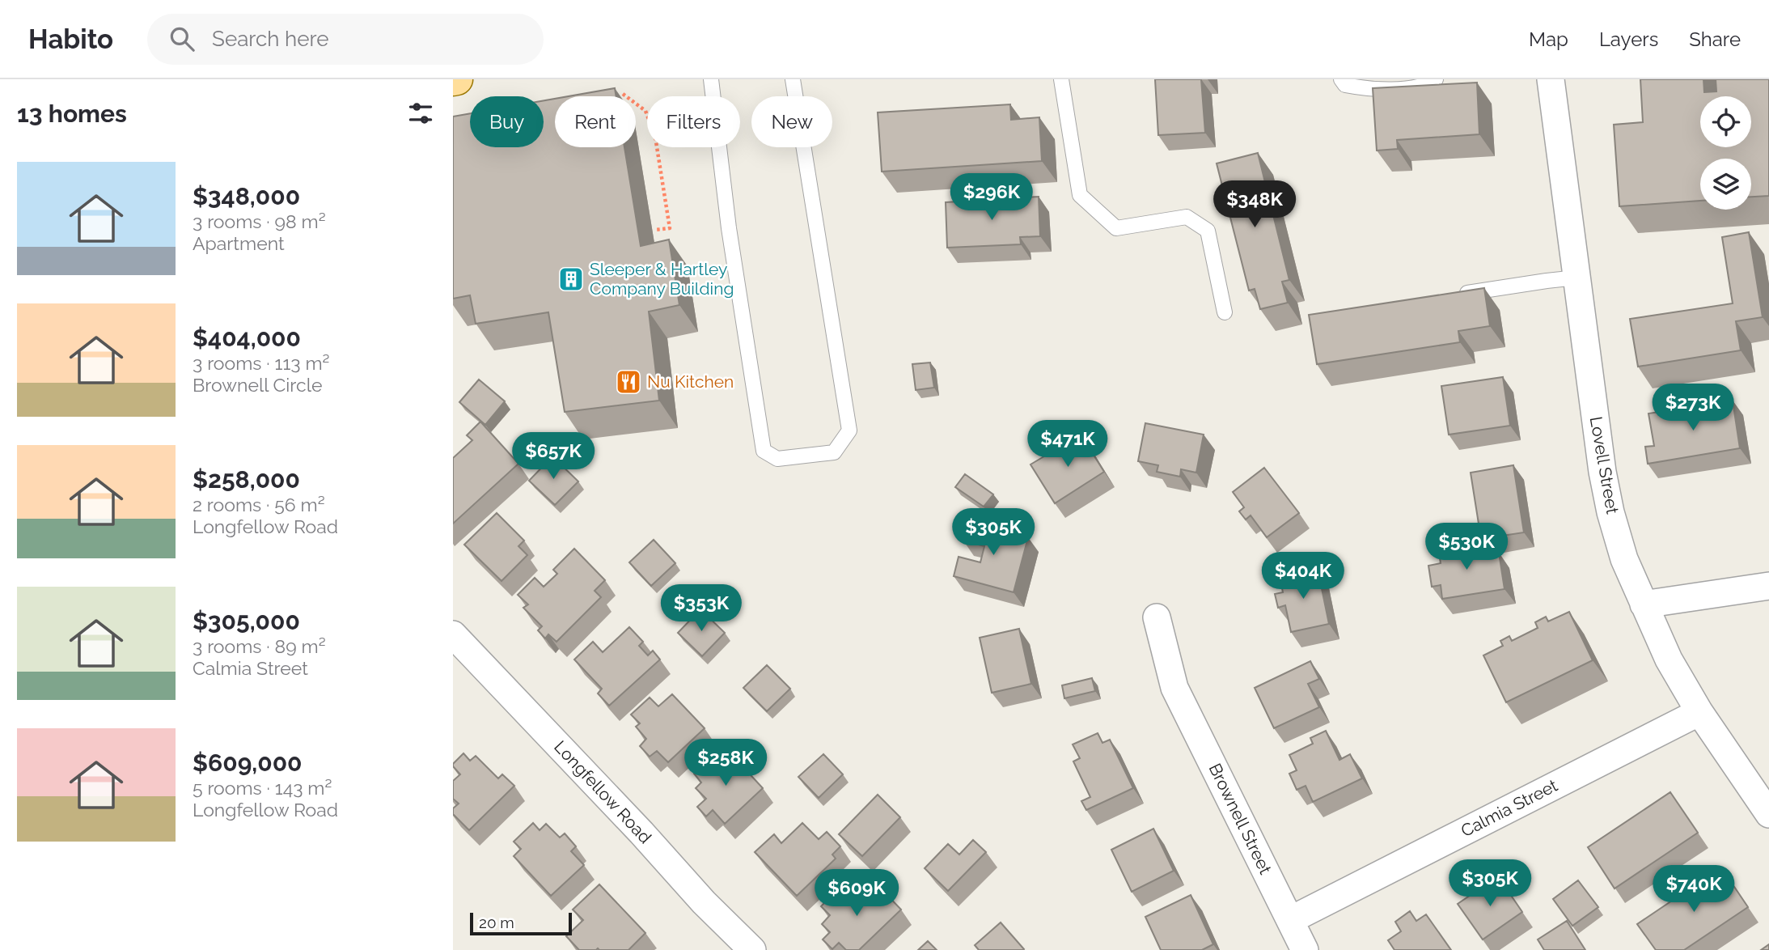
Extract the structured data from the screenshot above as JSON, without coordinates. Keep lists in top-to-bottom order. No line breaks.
{"streets":{"street":["Lovell Street","Longfellow Road","Calmia Street","Brownell Street"]},"crossings":[["Lovell Street","Calmia Street"],["Calmia Street","Brownell Street"]],"places":{"building":["Sleeper & Hartley Company Building"],"restaurant":["Nu Kitchen"]},"scale_bar":"20 m","page":{"header":"Habito","search":"Search here","nav":["Map","Layers","Share"],"heading":"13 homes","chip":["Buy","Rent","Filters","New"],"list":[{"name":"$348,000","note":"3 rooms · 98 m² · Apartment"},{"name":"$404,000","note":"3 rooms · 113 m² · Brownell Circle"},{"name":"$258,000","note":"2 rooms · 56 m² · Longfellow Road"},{"name":"$305,000","note":"3 rooms · 89 m² · Calmia Street"},{"name":"$609,000","note":"5 rooms · 143 m² · Longfellow Road"}],"price":["$296K","$348K","$273K","$471K","$657K","$305K","$530K","$404K","$353K","$258K","$305K","$740K","$609K"],"scale":"20 m"}}
